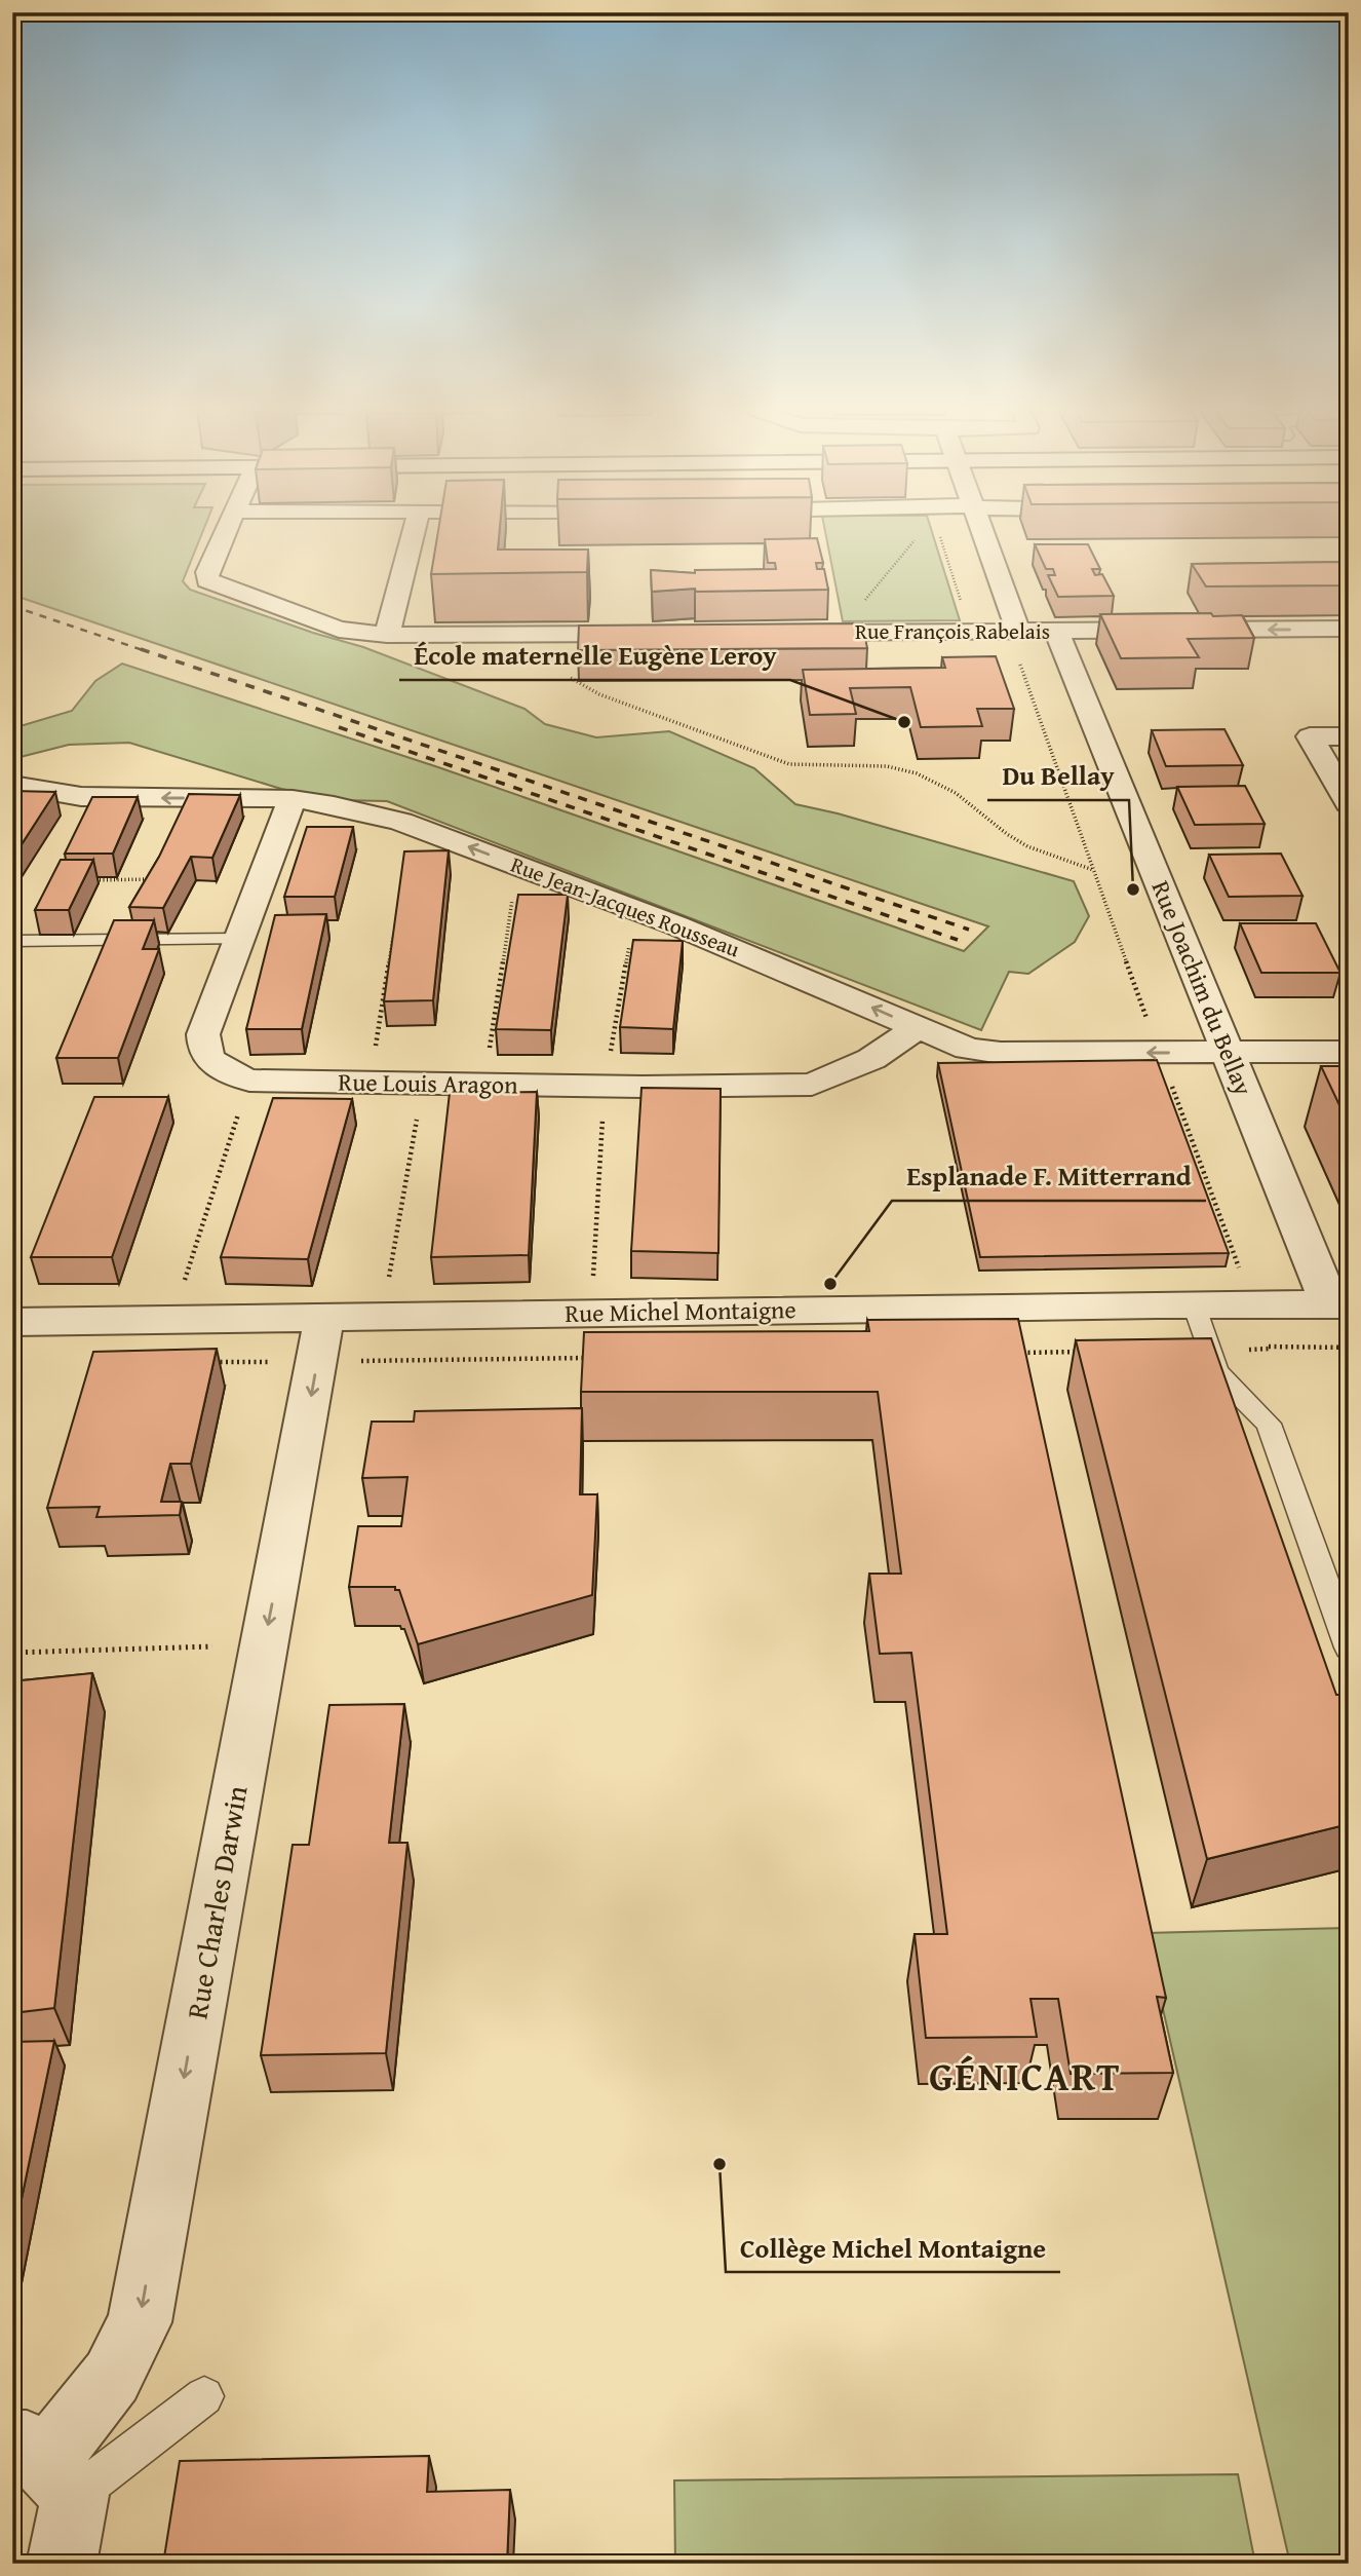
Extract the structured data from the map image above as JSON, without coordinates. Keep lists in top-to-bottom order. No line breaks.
{"streets":{"street":["Rue François Rabelais","Rue Jean-Jacques Rousseau","Rue Joachim du Bellay","Rue Louis Aragon","Rue Michel Montaigne","Rue Charles Darwin"]},"crossings":[["Rue François Rabelais","Rue Joachim du Bellay"],["Rue Jean-Jacques Rousseau","Rue Joachim du Bellay"],["Rue Jean-Jacques Rousseau","Rue Louis Aragon"],["Rue Joachim du Bellay","Rue Michel Montaigne"],["Rue Michel Montaigne","Rue Charles Darwin"]],"one_way":["Rue François Rabelais","Rue Jean-Jacques Rousseau","Rue Charles Darwin"],"districts":["GÉNICART"],"places":["École maternelle Eugène Leroy","Du Bellay","Esplanade F. Mitterrand","Collège Michel Montaigne"]}
